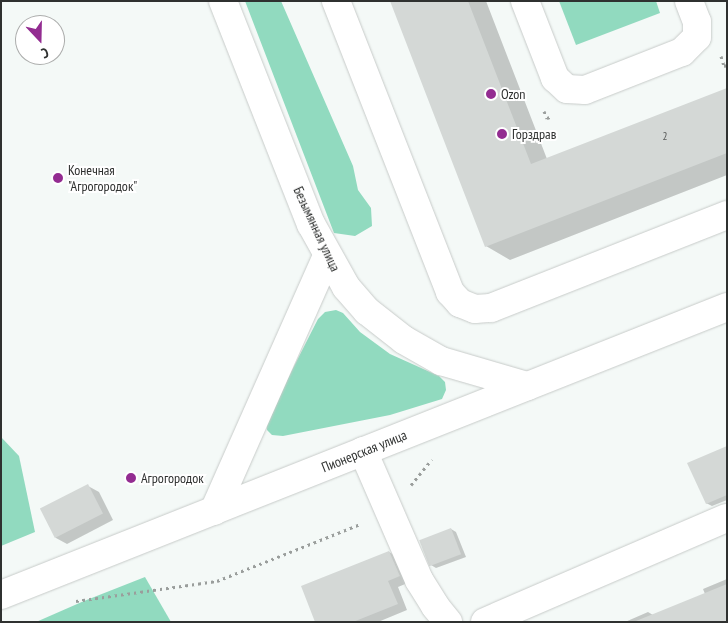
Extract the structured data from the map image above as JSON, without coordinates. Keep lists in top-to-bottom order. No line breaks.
{"streets":{"street":["Безымянная улица","Пионерская улица"]},"crossings":[["Безымянная улица","Пионерская улица"]],"places":["Ozon","Горздрав","Конечная \"Агрогородок\"","Агрогородок"],"house_numbers":["2"],"north":"bottom"}
